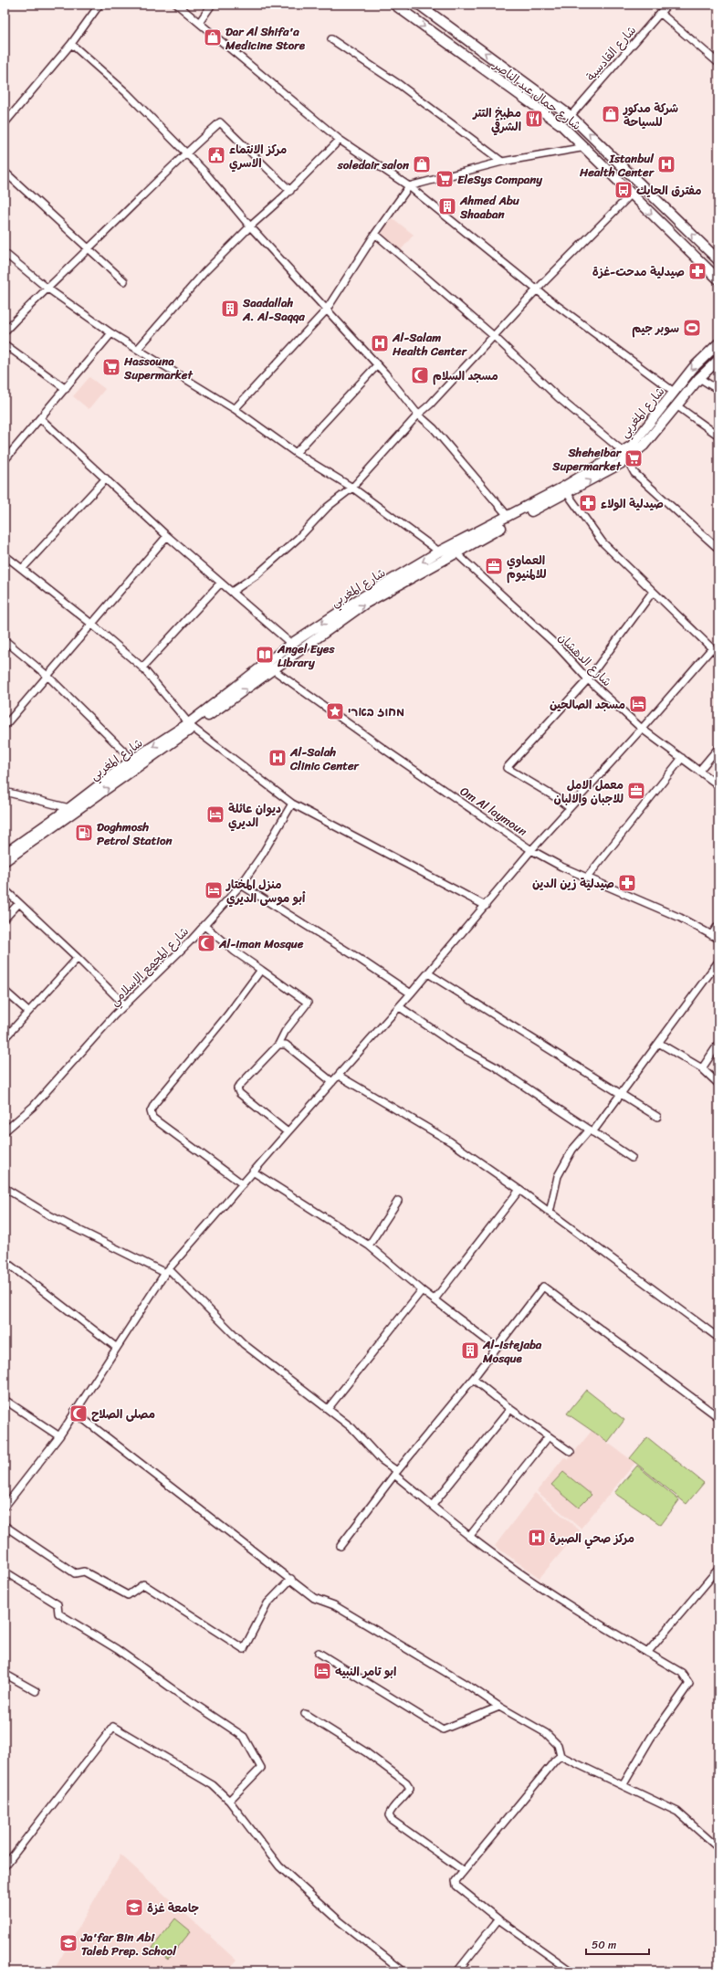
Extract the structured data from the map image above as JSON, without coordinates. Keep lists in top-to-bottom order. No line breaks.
{"streets":{"main road":["شارع جمال عبد الناصر","شارع المغربي"],"street":["شارع القادسية","شارع الدهشان","Om Al laymoun","شارع المجمع الإسلامي"]},"crossings":[["شارع القادسية","شارع جمال عبد الناصر"],["شارع المغربي","شارع الدهشان"],["شارع المغربي","Om Al laymoun"]],"places":{"shop":["Dar Al Shifa'a Medicine Store","شركة مدكور للسياحة","soledair salon"],"restaurant":["مطبخ التتر الشرقي"],"public building":["مركز الانتماء الاسري"],"hospital":["Istanbul Health Center","Al-Salam Health Center","Al-Salah Clinic Center","مركز صحي الصبرة"],"supermarket":["EleSys Company","Hassouna Supermarket","Sheheibar Supermarket"],"bus stop":["مفترق الحايك"],"building":["Ahmed Abu Shaaban","Saadallah A. Al-Saqqa","Al-Istejaba Mosque"],"pharmacy":["صيدلية مدحت-غزة","صيدلية الولاء","صيدلية زين الدين"],"sports":["سوبر جيم"],"mosque":["مسجد السلام","Al-Iman Mosque","مصلى الصلاح"],"office":["العماوي للالمنيوم","معمل الامل للاجبان والالبان"],"library":["Angel Eyes Library"],"hotel":["مسجد الصالحين","ديوان عائلة الديري","منزل المختار أبو موسى الديري","ابو تامر النبيه"],"place":["מחוז בארי"],"fuel station":["Doghmosh Petrol Station"],"school or university":["جامعة غزة","Ja'far Bin Abi Taleb Prep. School"]},"scale_bar":"50 m"}
